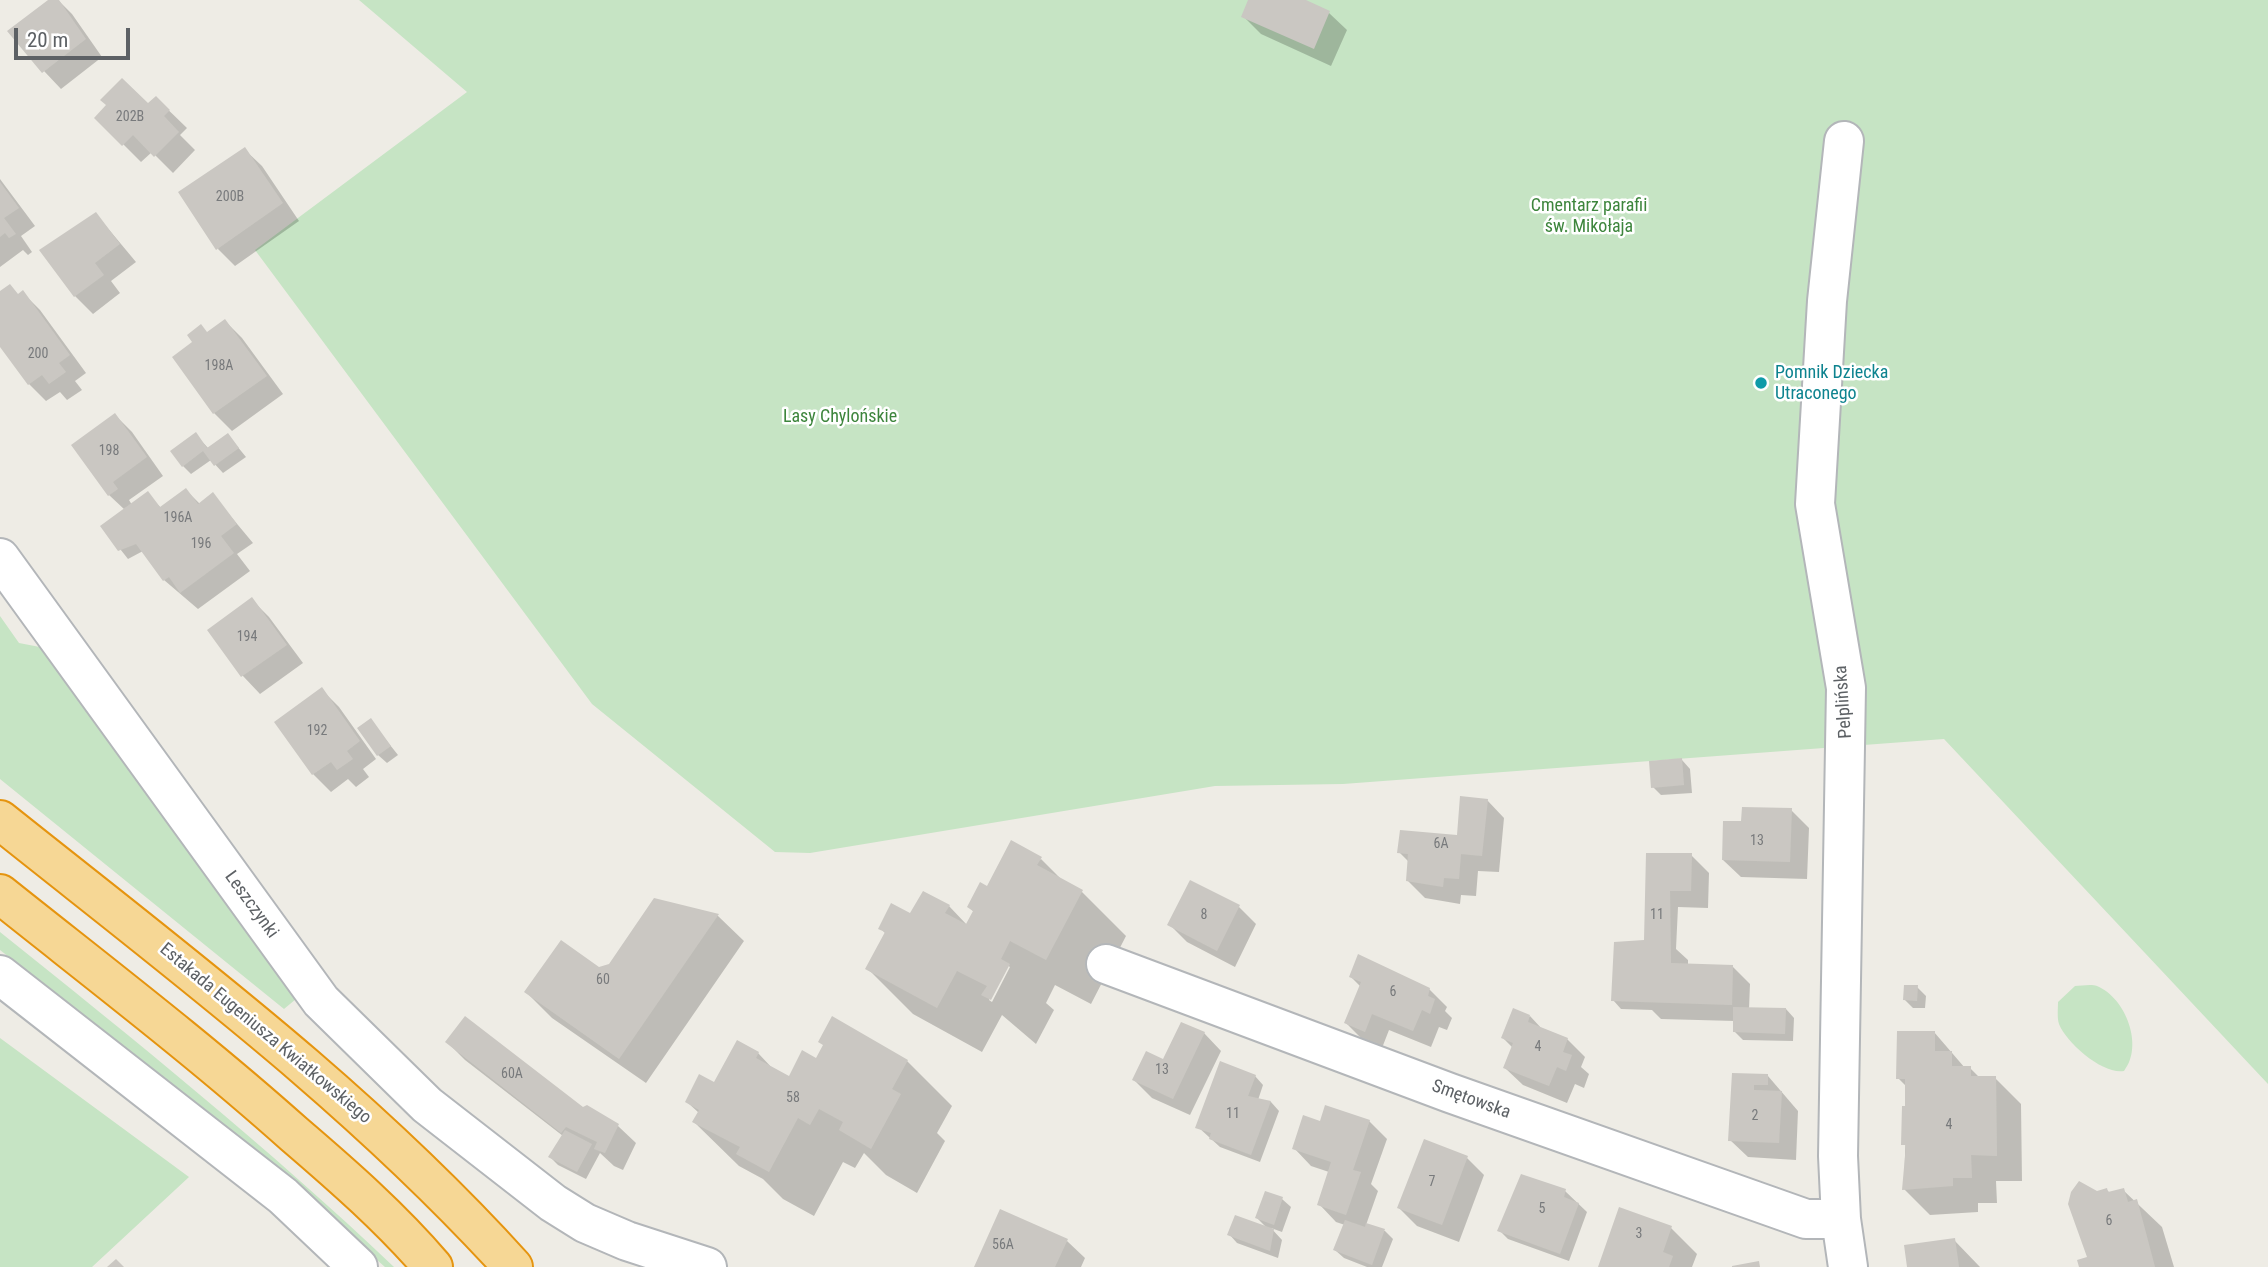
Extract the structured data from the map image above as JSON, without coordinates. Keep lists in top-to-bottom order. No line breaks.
{"streets":{"highway":["Estakada Eugeniusza Kwiatkowskiego"],"street":["Pelplińska","Leszczynki","Smętowska"]},"crossings":[["Pelplińska","Smętowska"]],"parks":["Cmentarz parafii św. Mikołaja","Lasy Chylońskie"],"places":["Pomnik Dziecka Utraconego"],"house_numbers":["202B","200B","200","198A","198","196A","196","194","192","13","6A","8","11","60","6","4","13","60A","58","11","2","4","7","5","6","3","56A"],"scale_bar":"20 m"}
